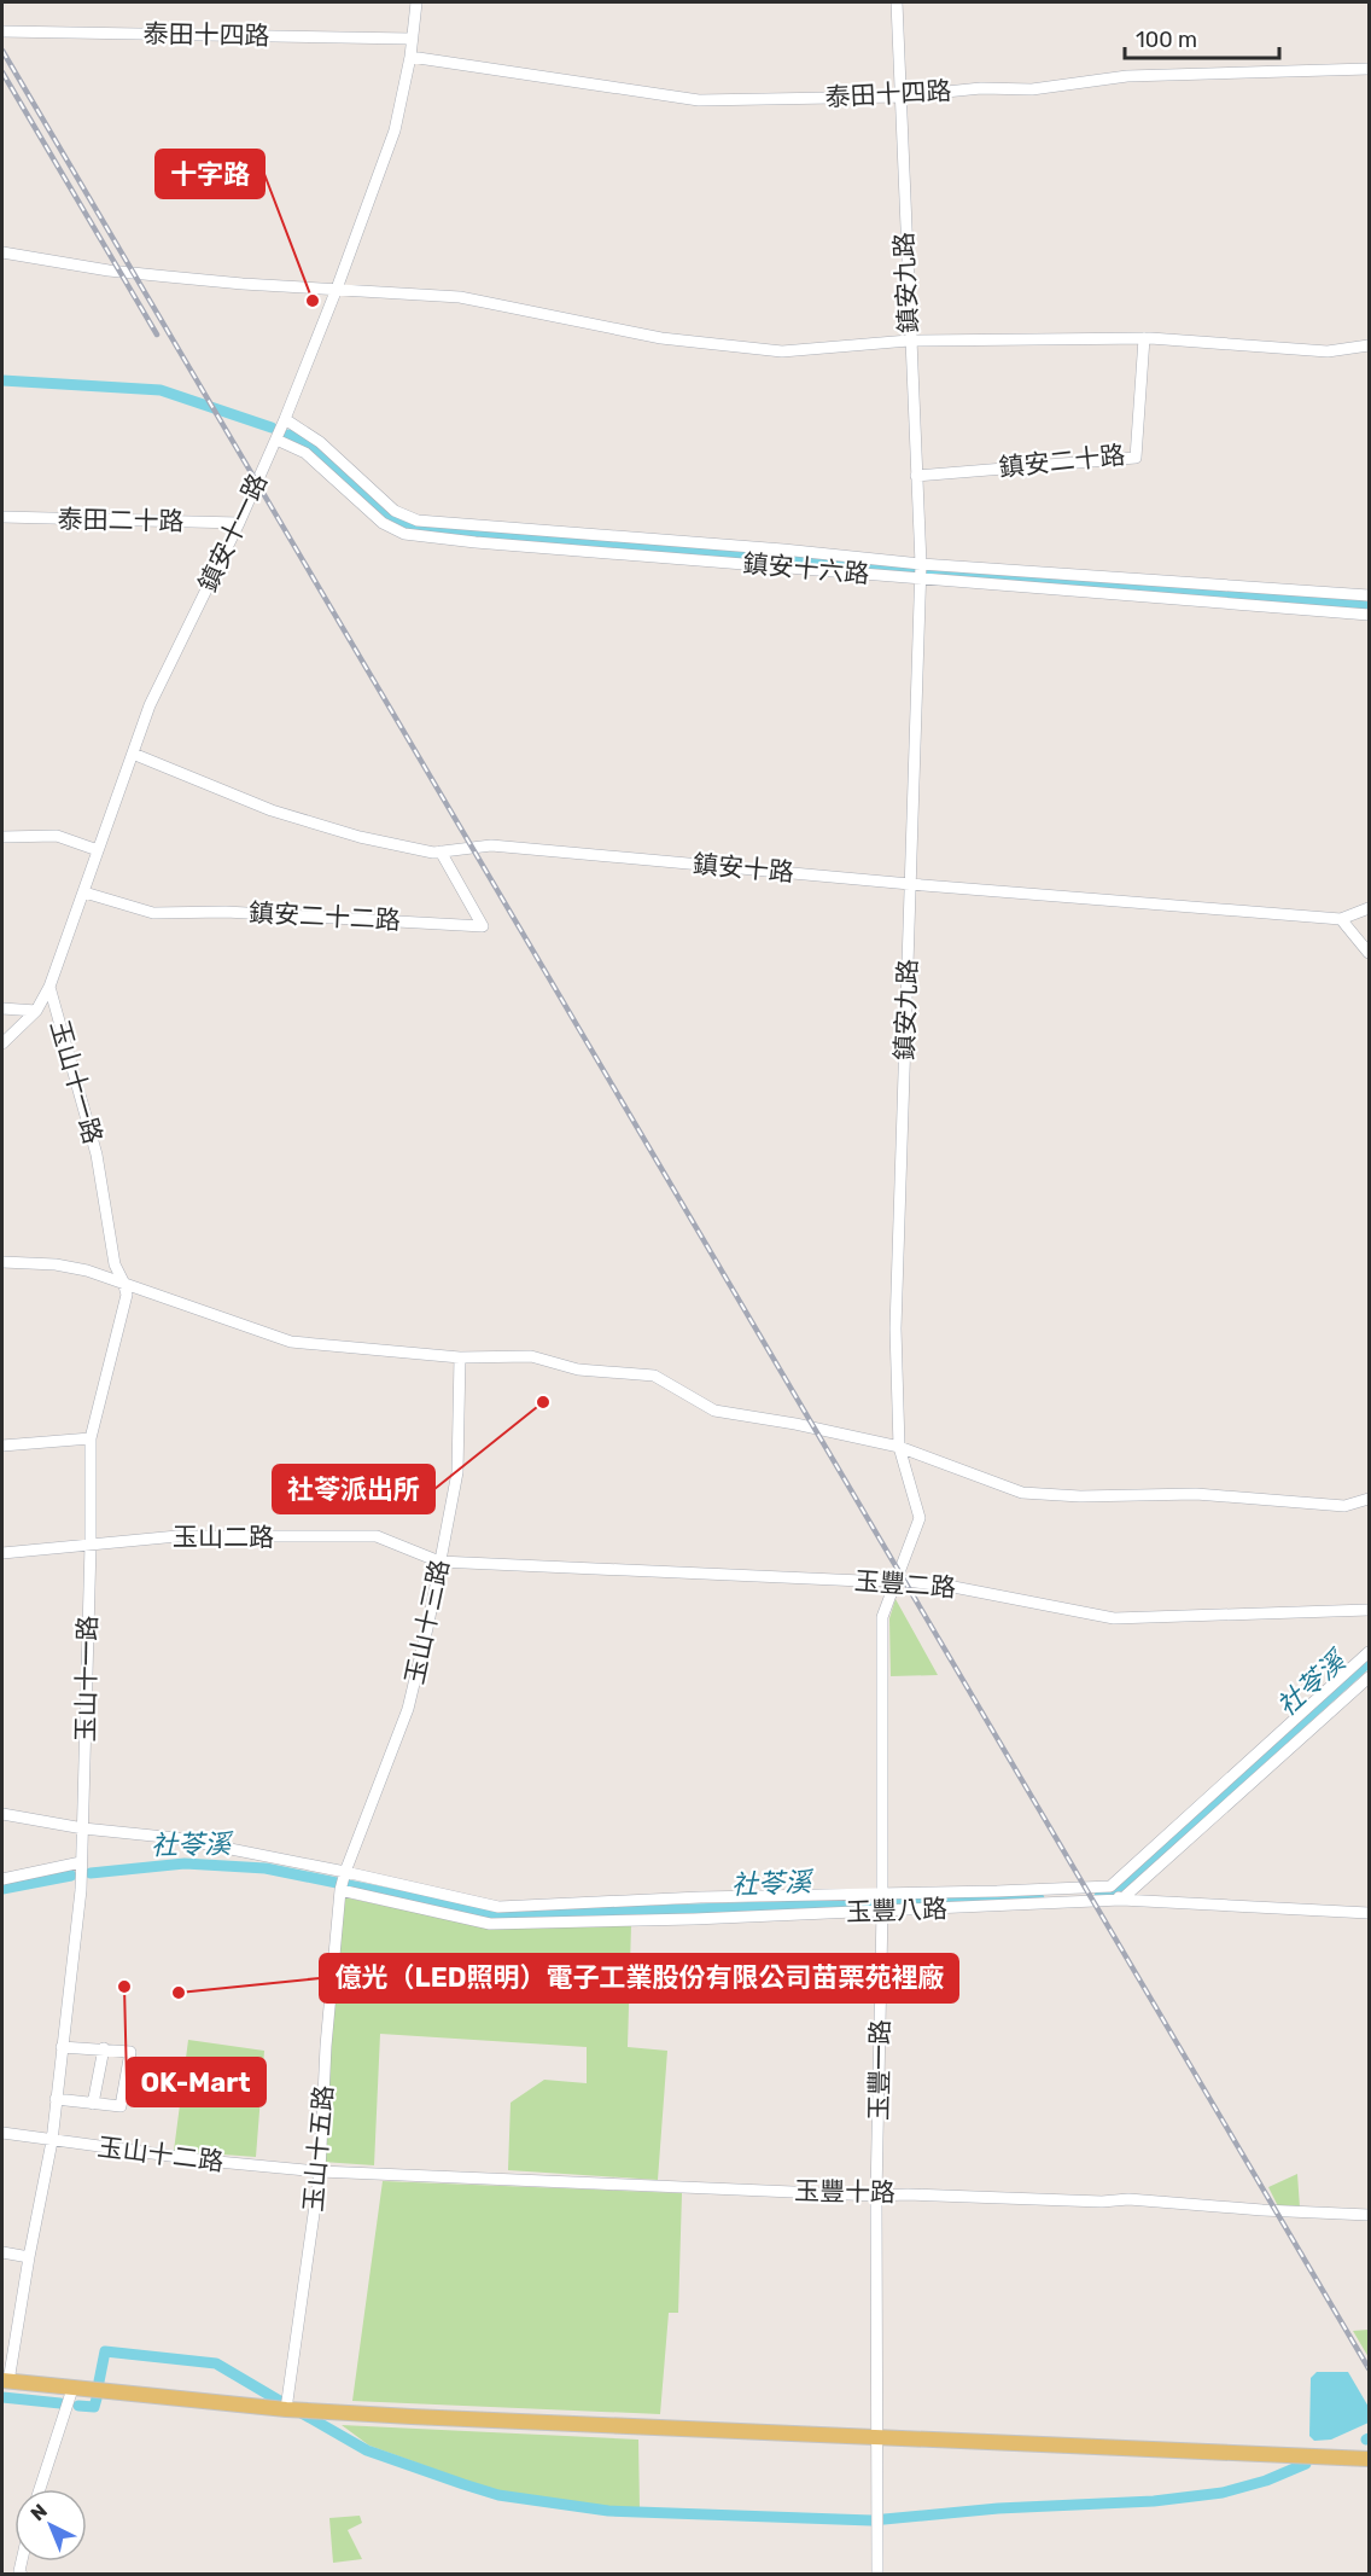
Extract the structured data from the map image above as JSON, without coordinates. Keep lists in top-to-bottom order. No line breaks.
{"streets":{"street":["泰田十四路","鎮安九路","鎮安二十路","泰田二十路","鎮安十一路","鎮安十六路","鎮安十路","鎮安二十二路","玉山十一路","玉山二路","玉豐二路","玉山十三路","玉豐八路","玉豐一路","玉山十五路","玉山十二路","玉豐十路"]},"crossings":[["泰田十四路","鎮安九路"],["泰田十四路","鎮安十一路"],["鎮安九路","鎮安二十路"],["鎮安九路","鎮安十六路"],["鎮安九路","鎮安十路"],["鎮安九路","玉豐一路"],["泰田二十路","鎮安十一路"],["鎮安十一路","鎮安十六路"],["鎮安十一路","鎮安十路"],["鎮安十一路","鎮安二十二路"],["鎮安十一路","玉山十一路"],["鎮安十路","鎮安二十二路"],["玉山十一路","玉山二路"],["玉山十一路","玉山十二路"],["玉山二路","玉豐二路"],["玉山二路","玉山十三路"],["玉豐二路","玉山十三路"],["玉豐二路","玉豐一路"],["玉山十三路","玉豐八路"],["玉山十三路","玉山十五路"],["玉豐八路","玉豐一路"],["玉豐八路","玉山十五路"],["玉豐一路","玉豐十路"],["玉山十五路","玉山十二路"],["玉山十五路","玉豐十路"],["玉山十二路","玉豐十路"]],"water":["社苓溪"],"places":["十字路","社苓派出所","OK-Mart","億光（LED照明）電子工業股份有限公司苗栗苑裡廠"],"scale_bar":"100 m","north":"top left"}
